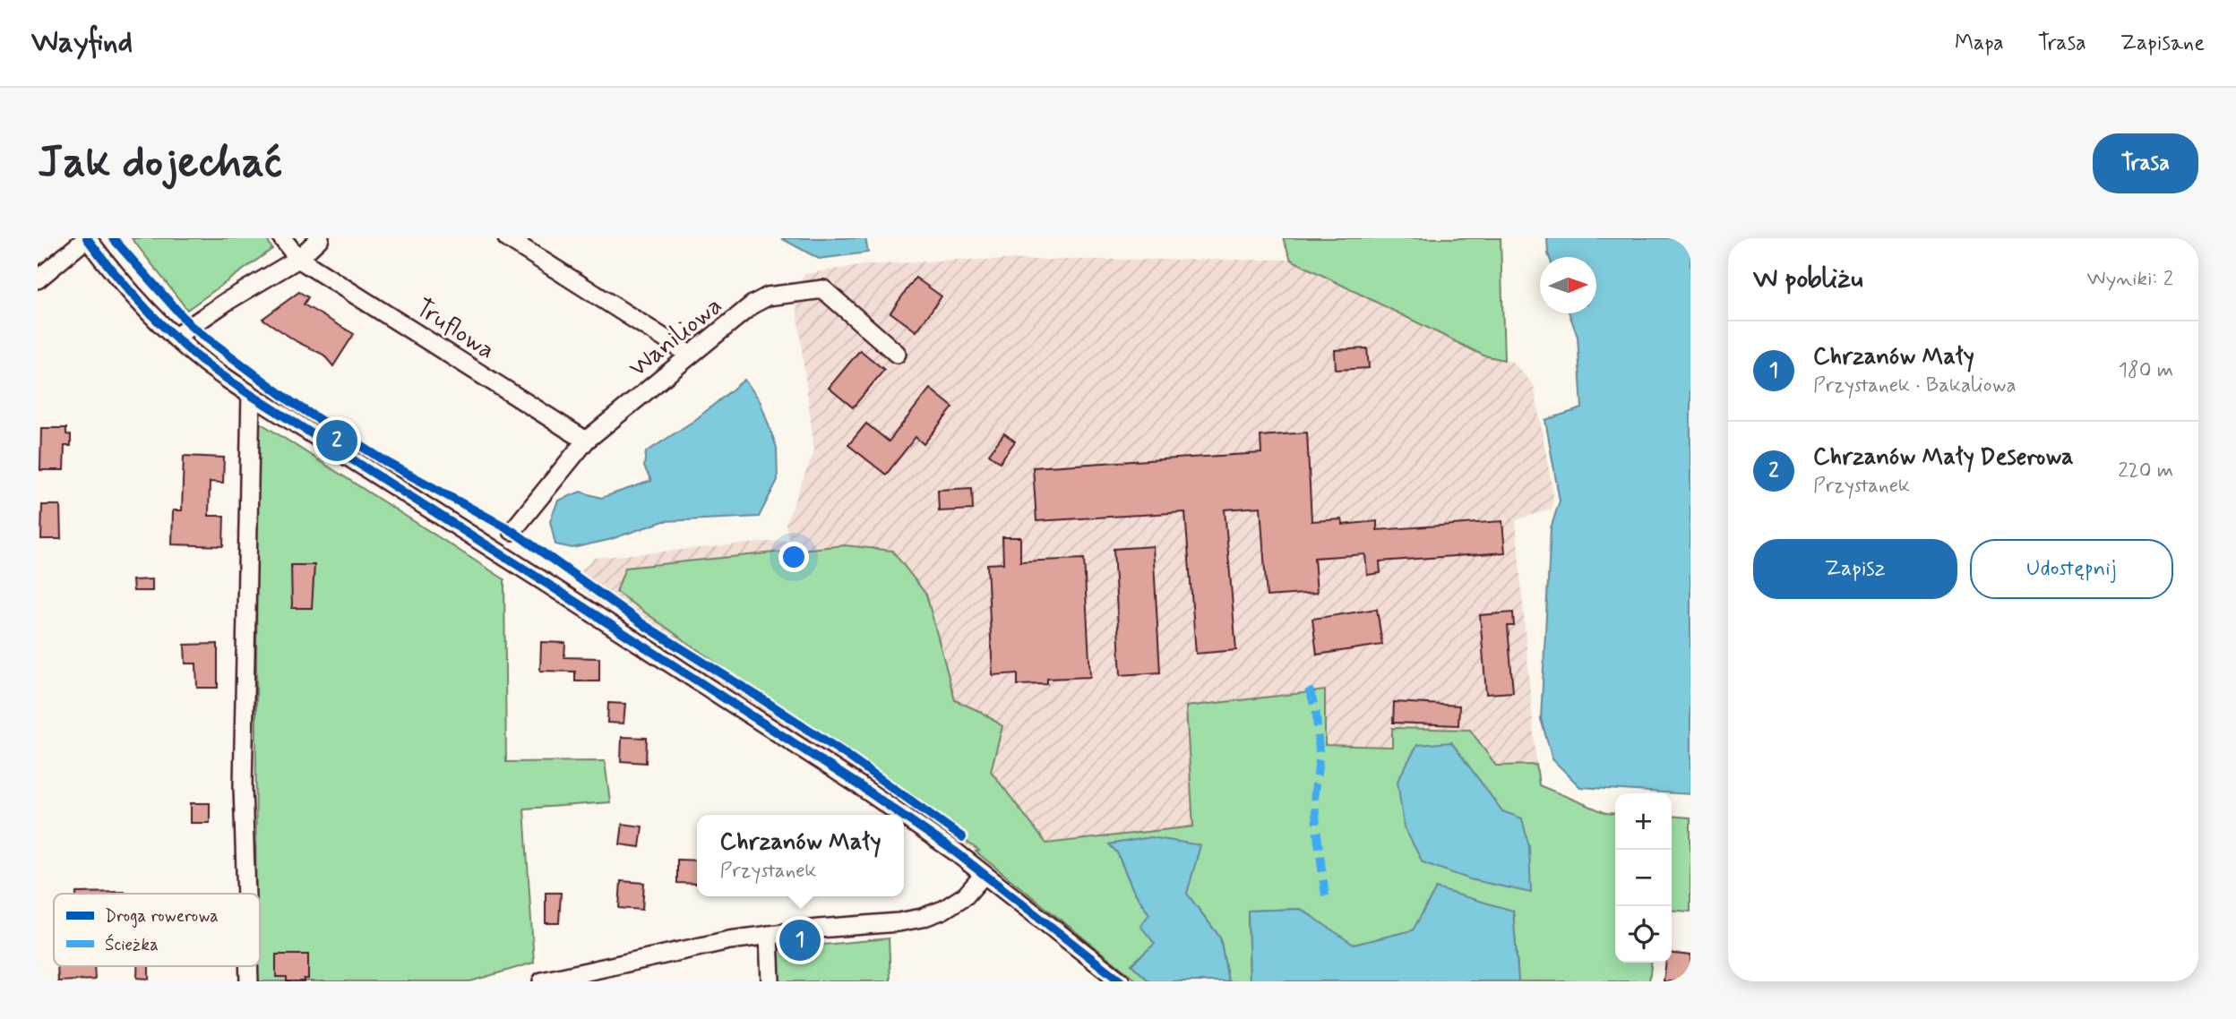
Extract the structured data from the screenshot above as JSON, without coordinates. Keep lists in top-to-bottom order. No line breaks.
{"streets":{"street":["Truflowa","Waniliowa"]},"crossings":[["Truflowa","Waniliowa"]],"legend":["Droga rowerowa","Ścieżka"],"north":"right","page":{"header":"Wayfind","nav":["Mapa","Trasa","Zapisane"],"buttons":["Trasa",["Zapisz","Udostępnij"]],"title":"Jak dojechać","heading":["W pobliżu","Wyniki: 2"],"list":[{"mark":"1","name":"Chrzanów Mały","note":"Przystanek · Bakaliowa","value":"180 m"},{"mark":"2","name":"Chrzanów Mały Deserowa","note":"Przystanek","value":"220 m"}],"pins":["2","1"],"map_buttons":["+","−"],"popup":["Chrzanów Mały","Przystanek"]}}
